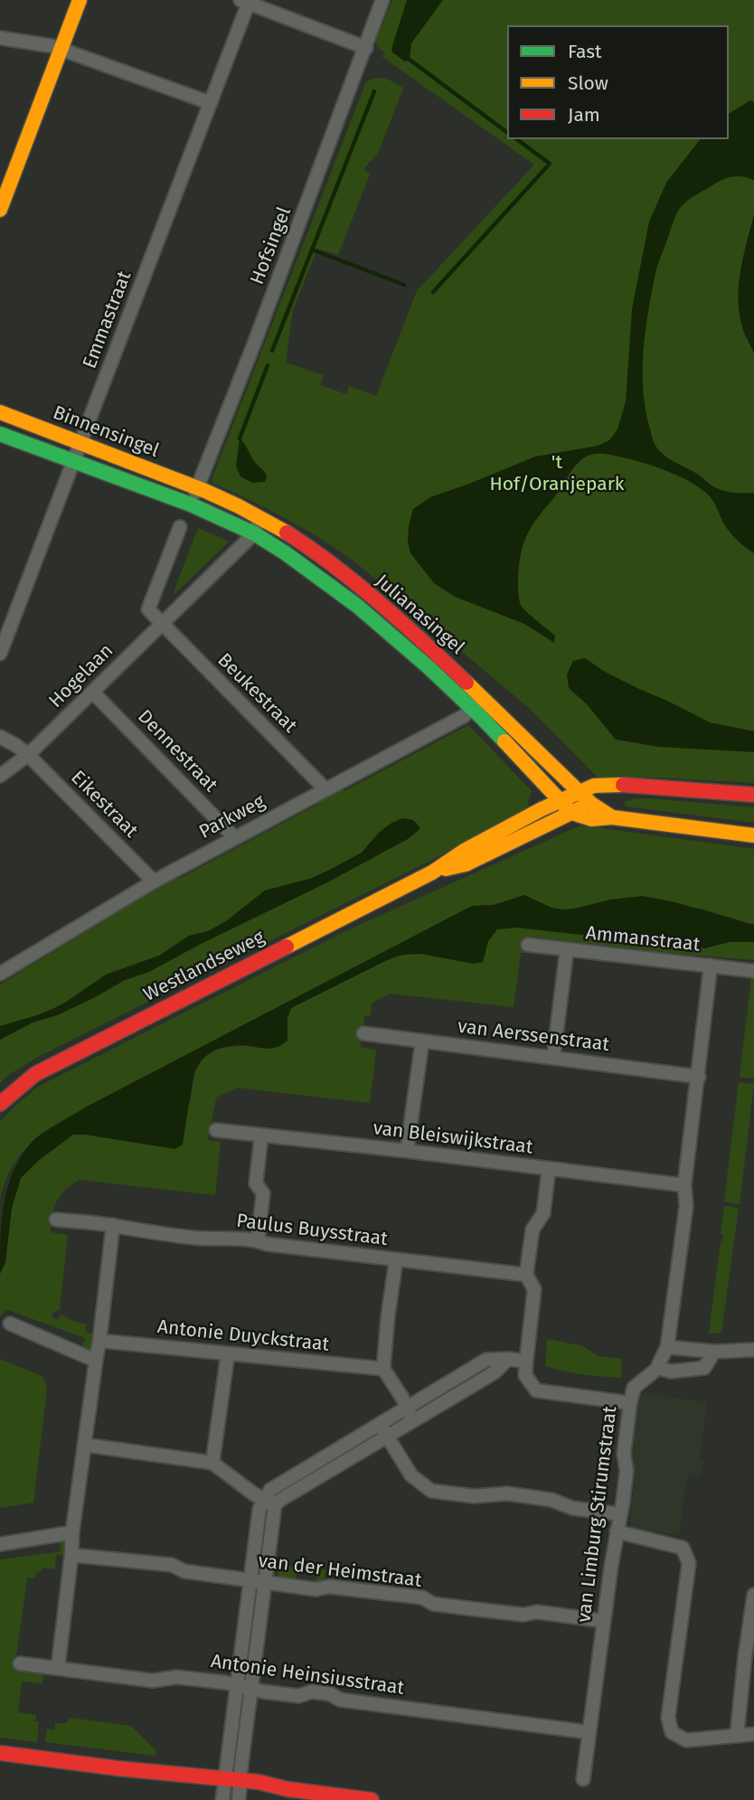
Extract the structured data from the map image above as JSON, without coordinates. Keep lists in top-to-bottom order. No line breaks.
{"streets":{"street":["Hofsingel","Emmastraat","Binnensingel","Julianasingel","Hogelaan","Beukestraat","Dennestraat","Eikestraat","Parkweg","Ammanstraat","Westlandseweg","van Aerssenstraat","van Bleiswijkstraat","Paulus Buysstraat","Antonie Duyckstraat","van Limburg Stirumstraat","van der Heimstraat","Antonie Heinsiusstraat"]},"crossings":[["Hofsingel","Binnensingel"],["Hofsingel","Julianasingel"],["Emmastraat","Binnensingel"],["Binnensingel","Julianasingel"],["Julianasingel","Hogelaan"],["Julianasingel","Parkweg"],["Julianasingel","Westlandseweg"],["Hogelaan","Beukestraat"],["Hogelaan","Dennestraat"],["Hogelaan","Eikestraat"],["Beukestraat","Parkweg"],["Dennestraat","Parkweg"],["Eikestraat","Parkweg"],["Ammanstraat","van Limburg Stirumstraat"],["van Aerssenstraat","van Limburg Stirumstraat"],["van Bleiswijkstraat","van Limburg Stirumstraat"],["van Limburg Stirumstraat","van der Heimstraat"],["van Limburg Stirumstraat","Antonie Heinsiusstraat"]],"parks":["'t Hof/Oranjepark"],"legend":["Fast","Slow","Jam"]}
